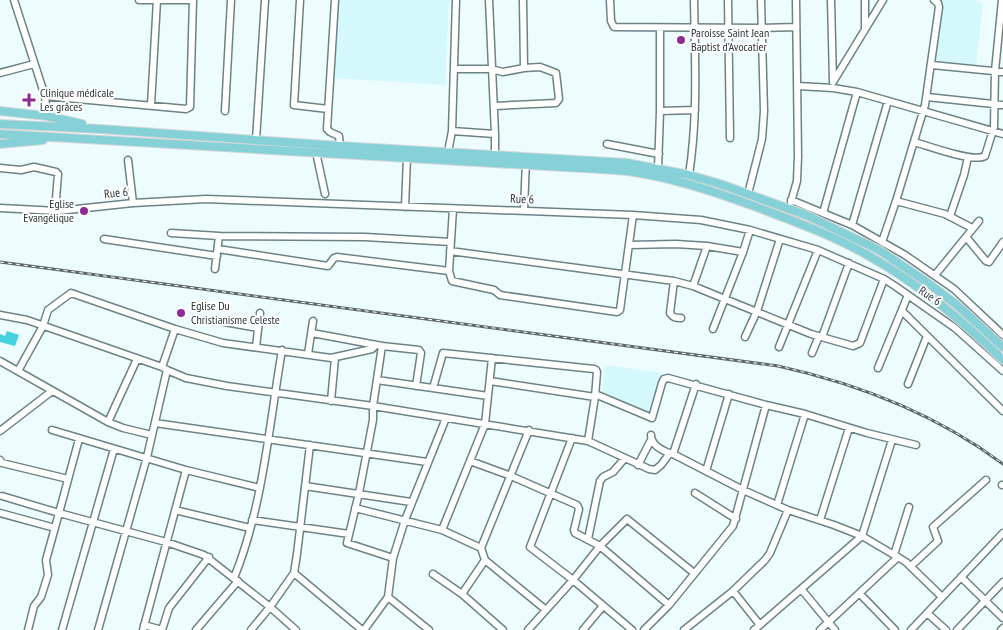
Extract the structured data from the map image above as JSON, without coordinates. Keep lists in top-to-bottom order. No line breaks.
{"streets":{"street":["Rue 6"]},"places":{"other":["Paroisse Saint Jean Baptist d’Avocatier","Eglise Evangélique","Eglise Du Christianisme Celeste"],"health":["Clinique médicale Les grâces"]}}
